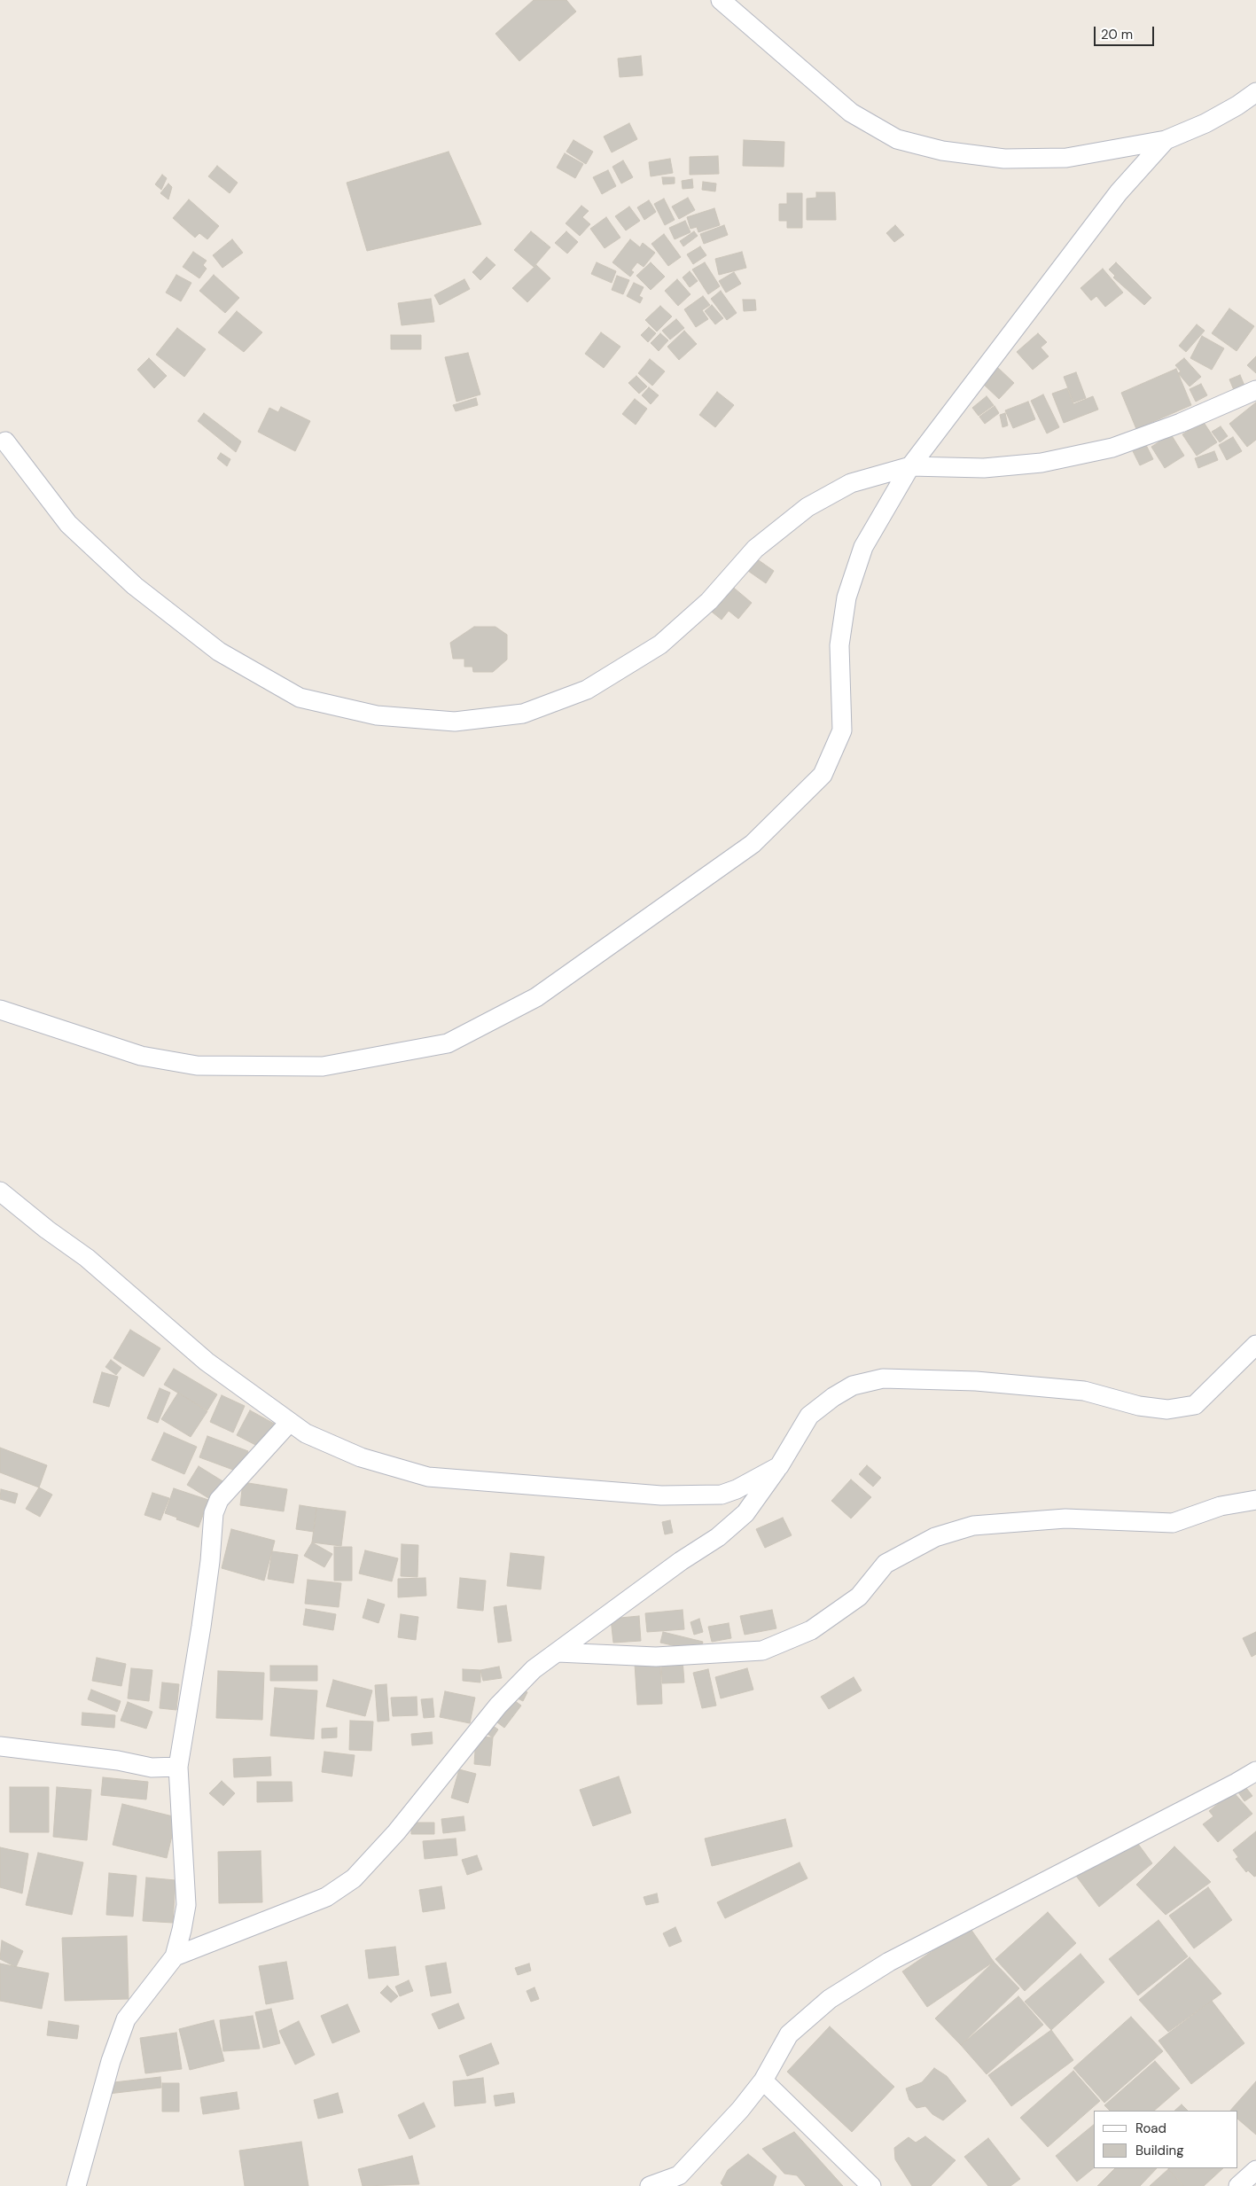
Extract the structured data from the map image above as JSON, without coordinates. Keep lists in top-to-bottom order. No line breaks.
{"legend":["Road","Building"],"scale_bar":"20 m"}
